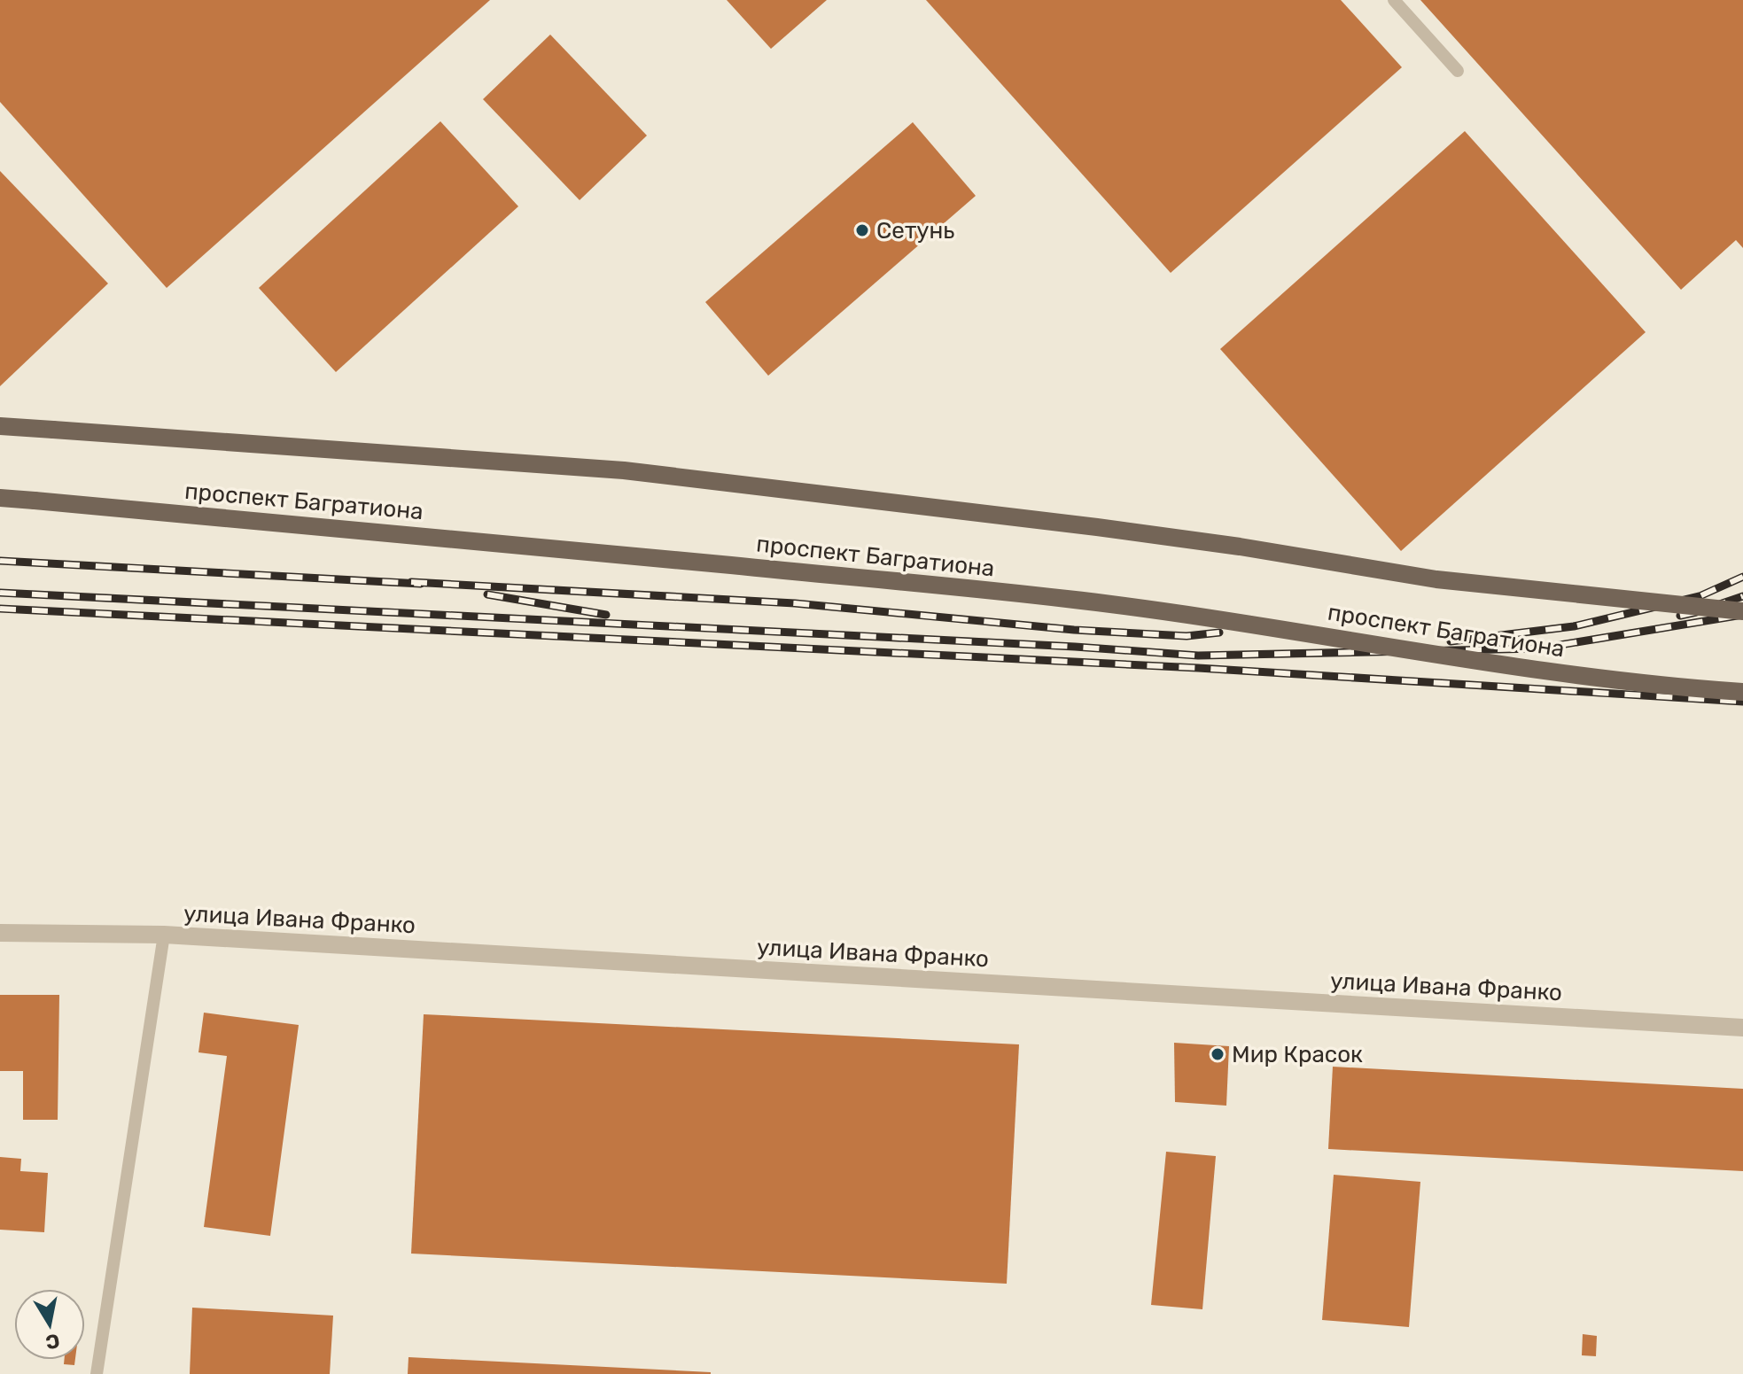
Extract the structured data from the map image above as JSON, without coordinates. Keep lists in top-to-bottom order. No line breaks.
{"streets":{"main road":["проспект Багратиона"],"street":["улица Ивана Франко"]},"places":["Сетунь","Мир Красок"],"north":"bottom"}
